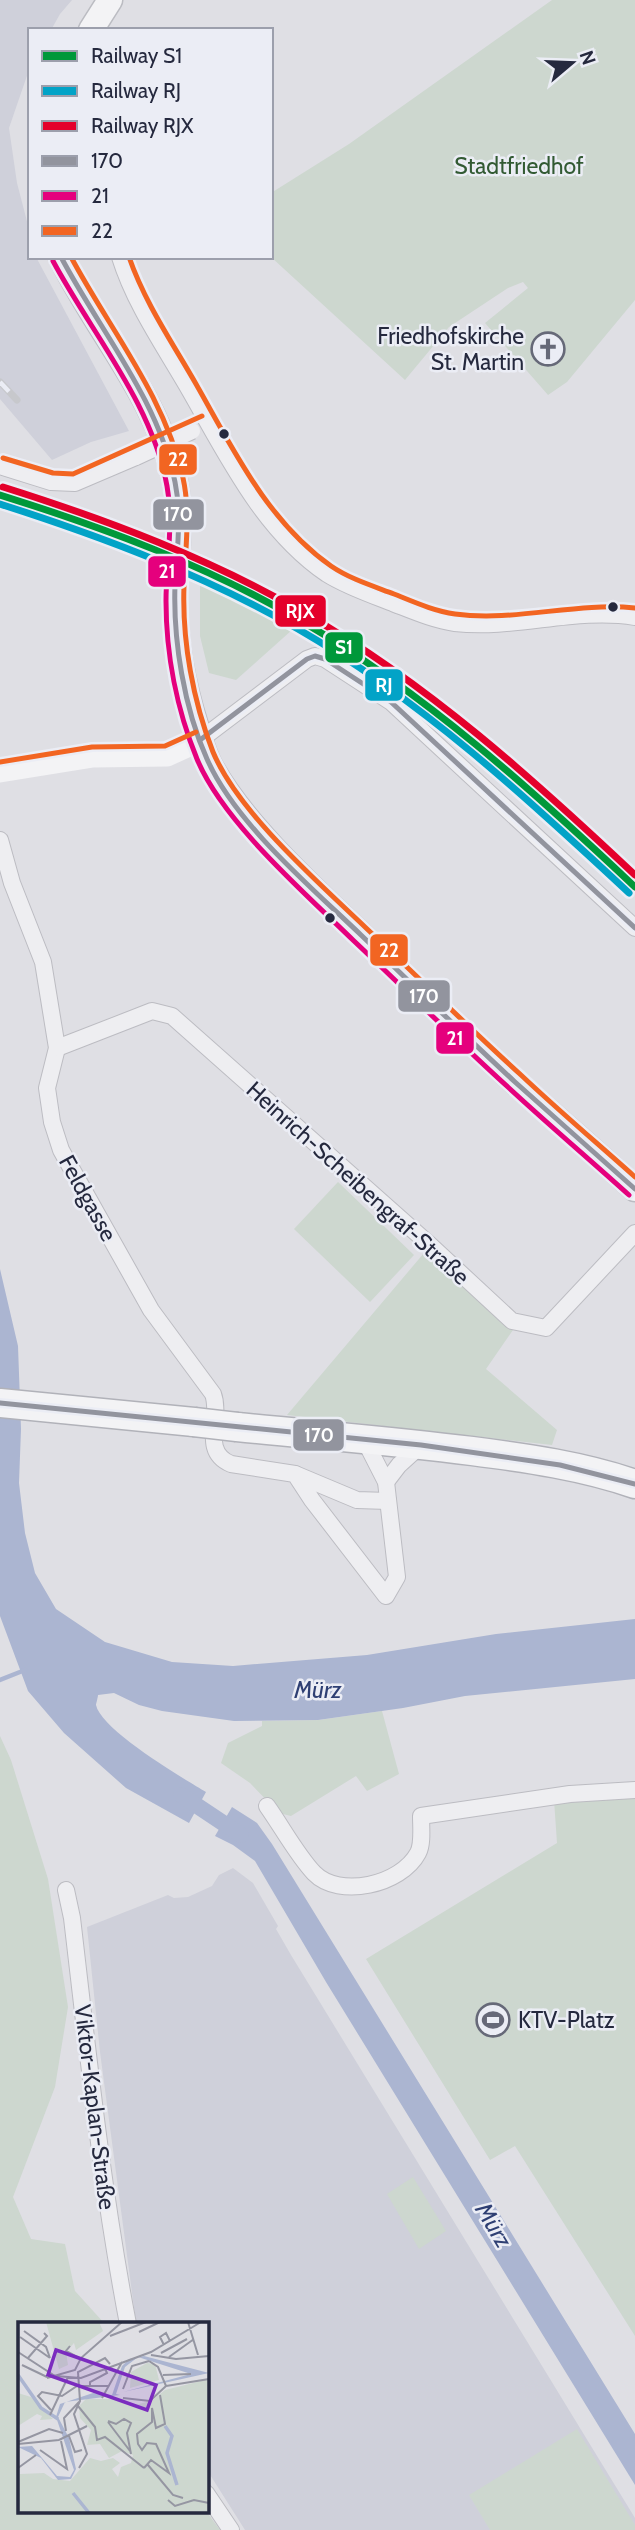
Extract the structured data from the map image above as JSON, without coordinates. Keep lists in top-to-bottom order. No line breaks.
{"streets":{"street":["Heinrich-Scheibengraf-Straße","Feldgasse","Viktor-Kaplan-Straße"]},"crossings":[["Heinrich-Scheibengraf-Straße","Feldgasse"]],"water":["Mürz"],"parks":["Stadtfriedhof"],"places":{"church":["Friedhofskirche St. Martin"],"sports":["KTV-Platz"]},"lines":["transit line 170","transit line 22","transit line 21","rail line RJX","rail line S1","rail line RJ"],"legend":["Railway S1","Railway RJ","Railway RJX","170","21","22"],"north":"right"}
